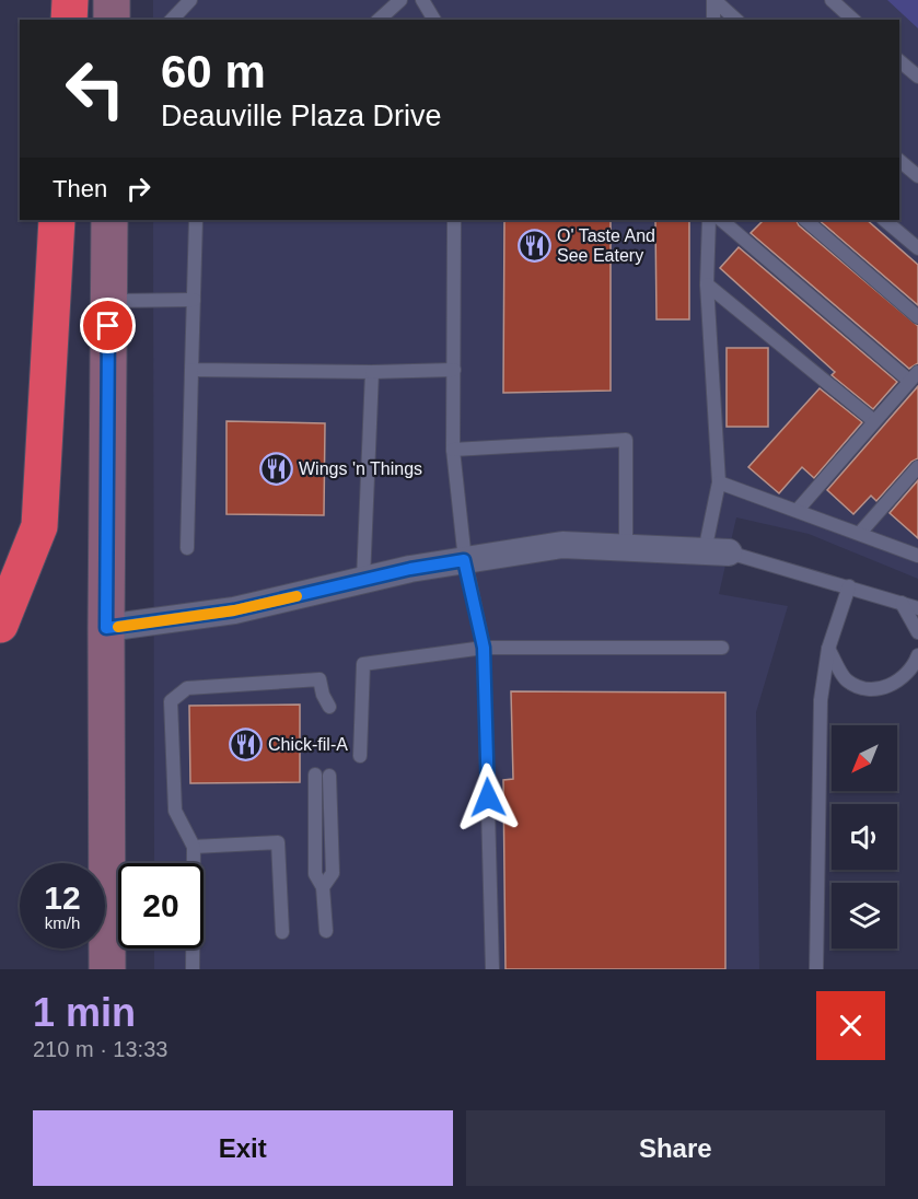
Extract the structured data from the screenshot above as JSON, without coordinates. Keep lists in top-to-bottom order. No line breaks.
{"places":{"restaurant":["O' Taste And See Eatery","Wings 'n Things","Chick-fil-A"]},"north":"bottom left","page":{"turn":["60 m","Deauville Plaza Drive"],"then":"Then","speed":"12 km/h","limit":"20","heading":["1 min","210 m · 13:33"],"buttons":["Exit","Share"]}}
